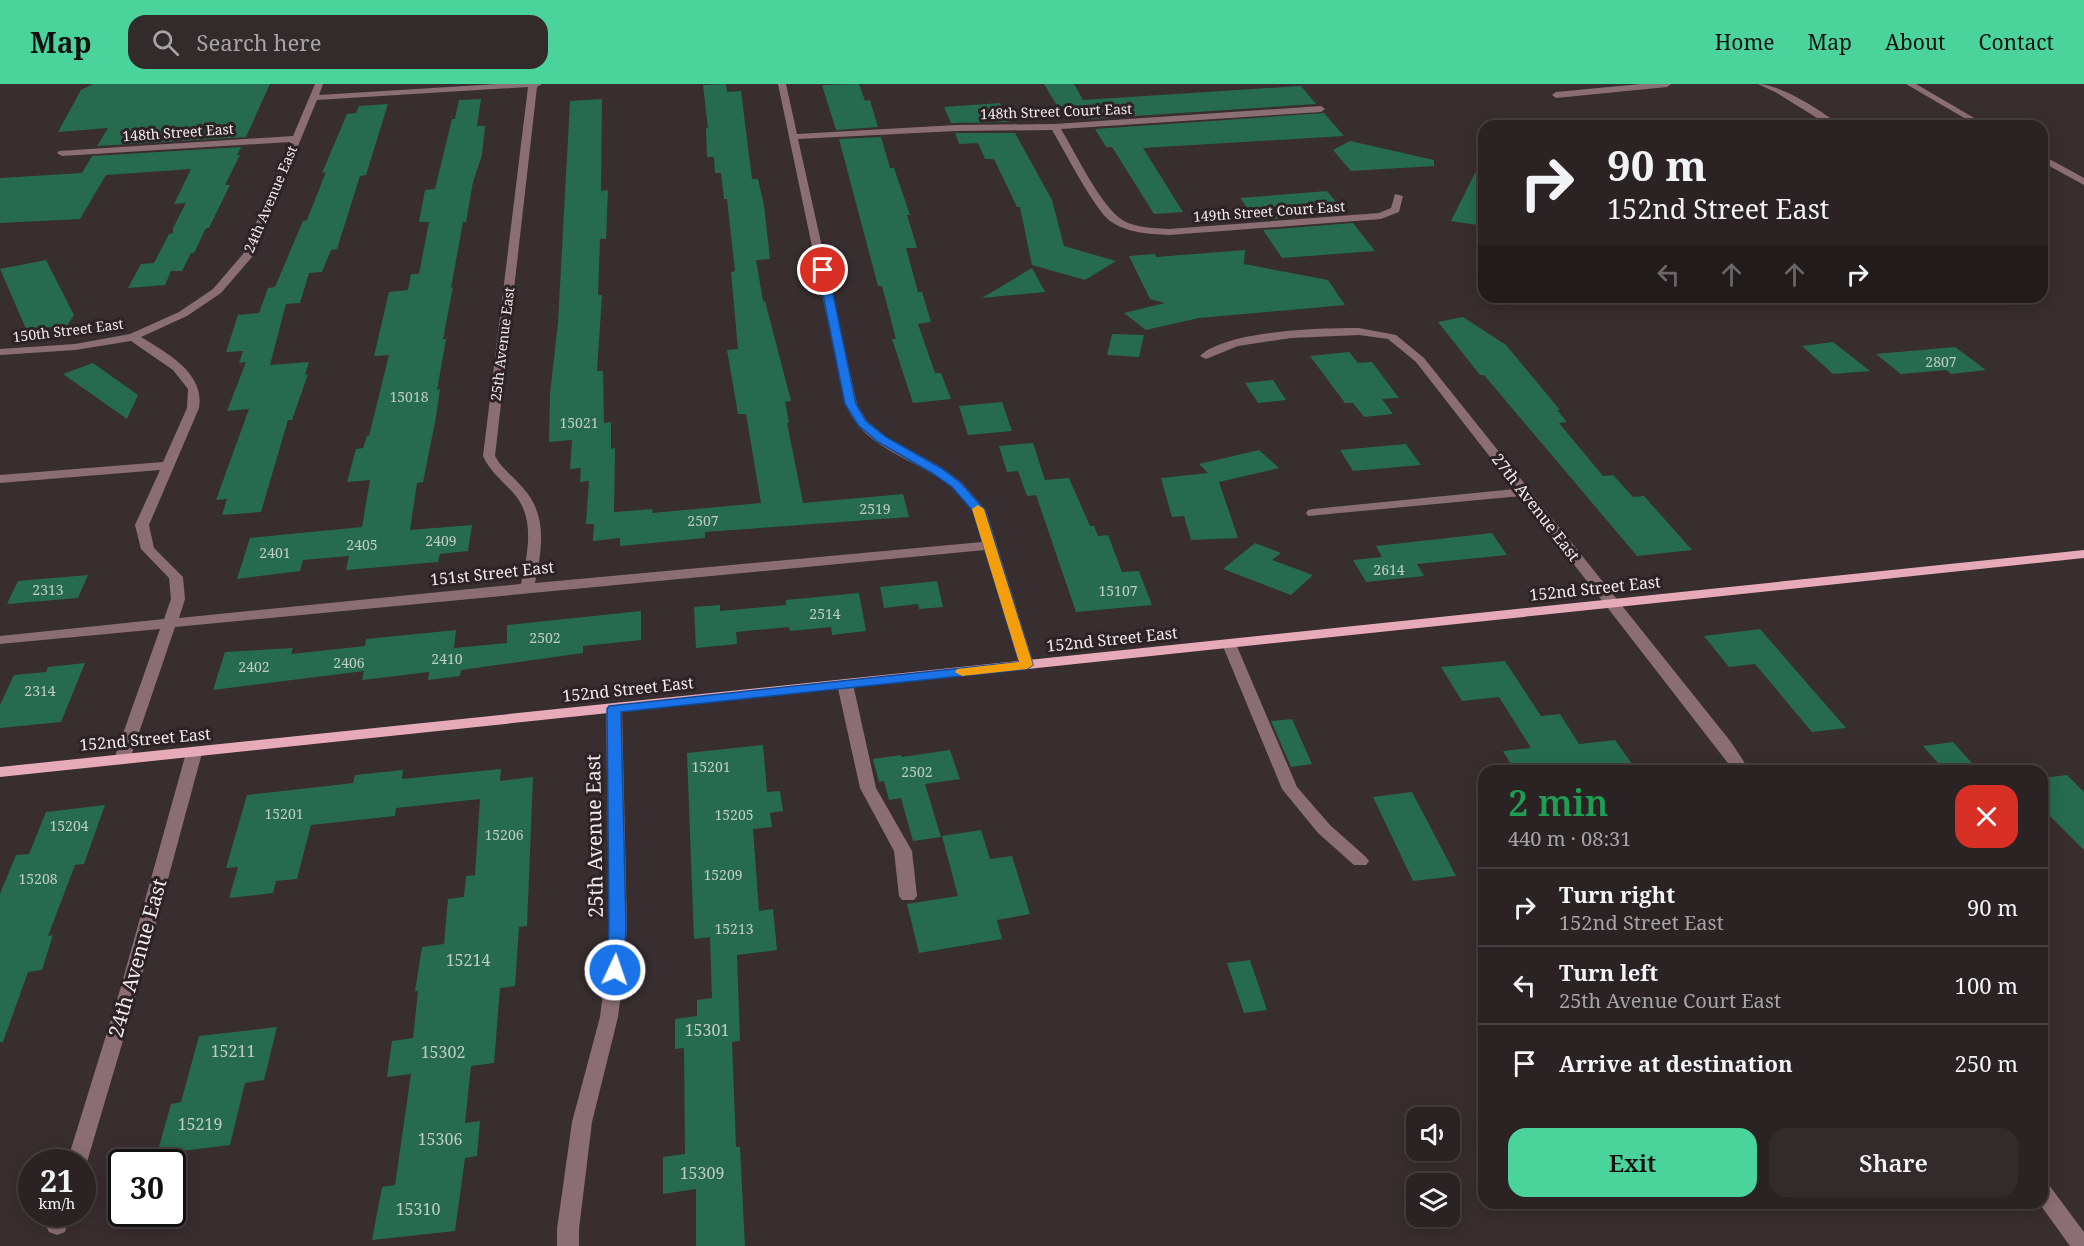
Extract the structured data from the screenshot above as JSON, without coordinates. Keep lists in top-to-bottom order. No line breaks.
{"streets":{"main road":["152nd Street East"],"street":["148th Street Court East","148th Street East","24th Avenue East","149th Street Court East","150th Street East","25th Avenue East","27th Avenue East","151st Street East"]},"crossings":[["148th Street Court East","149th Street Court East"],["148th Street East","24th Avenue East"],["24th Avenue East","150th Street East"],["24th Avenue East","152nd Street East"],["25th Avenue East","151st Street East"],["25th Avenue East","152nd Street East"],["27th Avenue East","152nd Street East"]],"house_numbers":["2807","15018","15021","2519","2507","2409","2405","2401","2614","2313","15107","2514","2502","2410","2406","2402","2314","15201","2502","15201","15205","15204","15206","15209","15208","15213","15214","15301","15211","15302","15219","15306","15309","15310"],"page":{"header":"Map","search":"Search here","nav":["Home","Map","About","Contact"],"turn":["90 m","152nd Street East"],"heading":["2 min","440 m · 08:31"],"list":[{"name":"Turn right","note":"152nd Street East","value":"90 m"},{"name":"Turn left","note":"25th Avenue Court East","value":"100 m"},{"name":"Arrive at destination","value":"250 m"}],"buttons":["Exit","Share"],"speed":"21 km/h","limit":"30"}}
